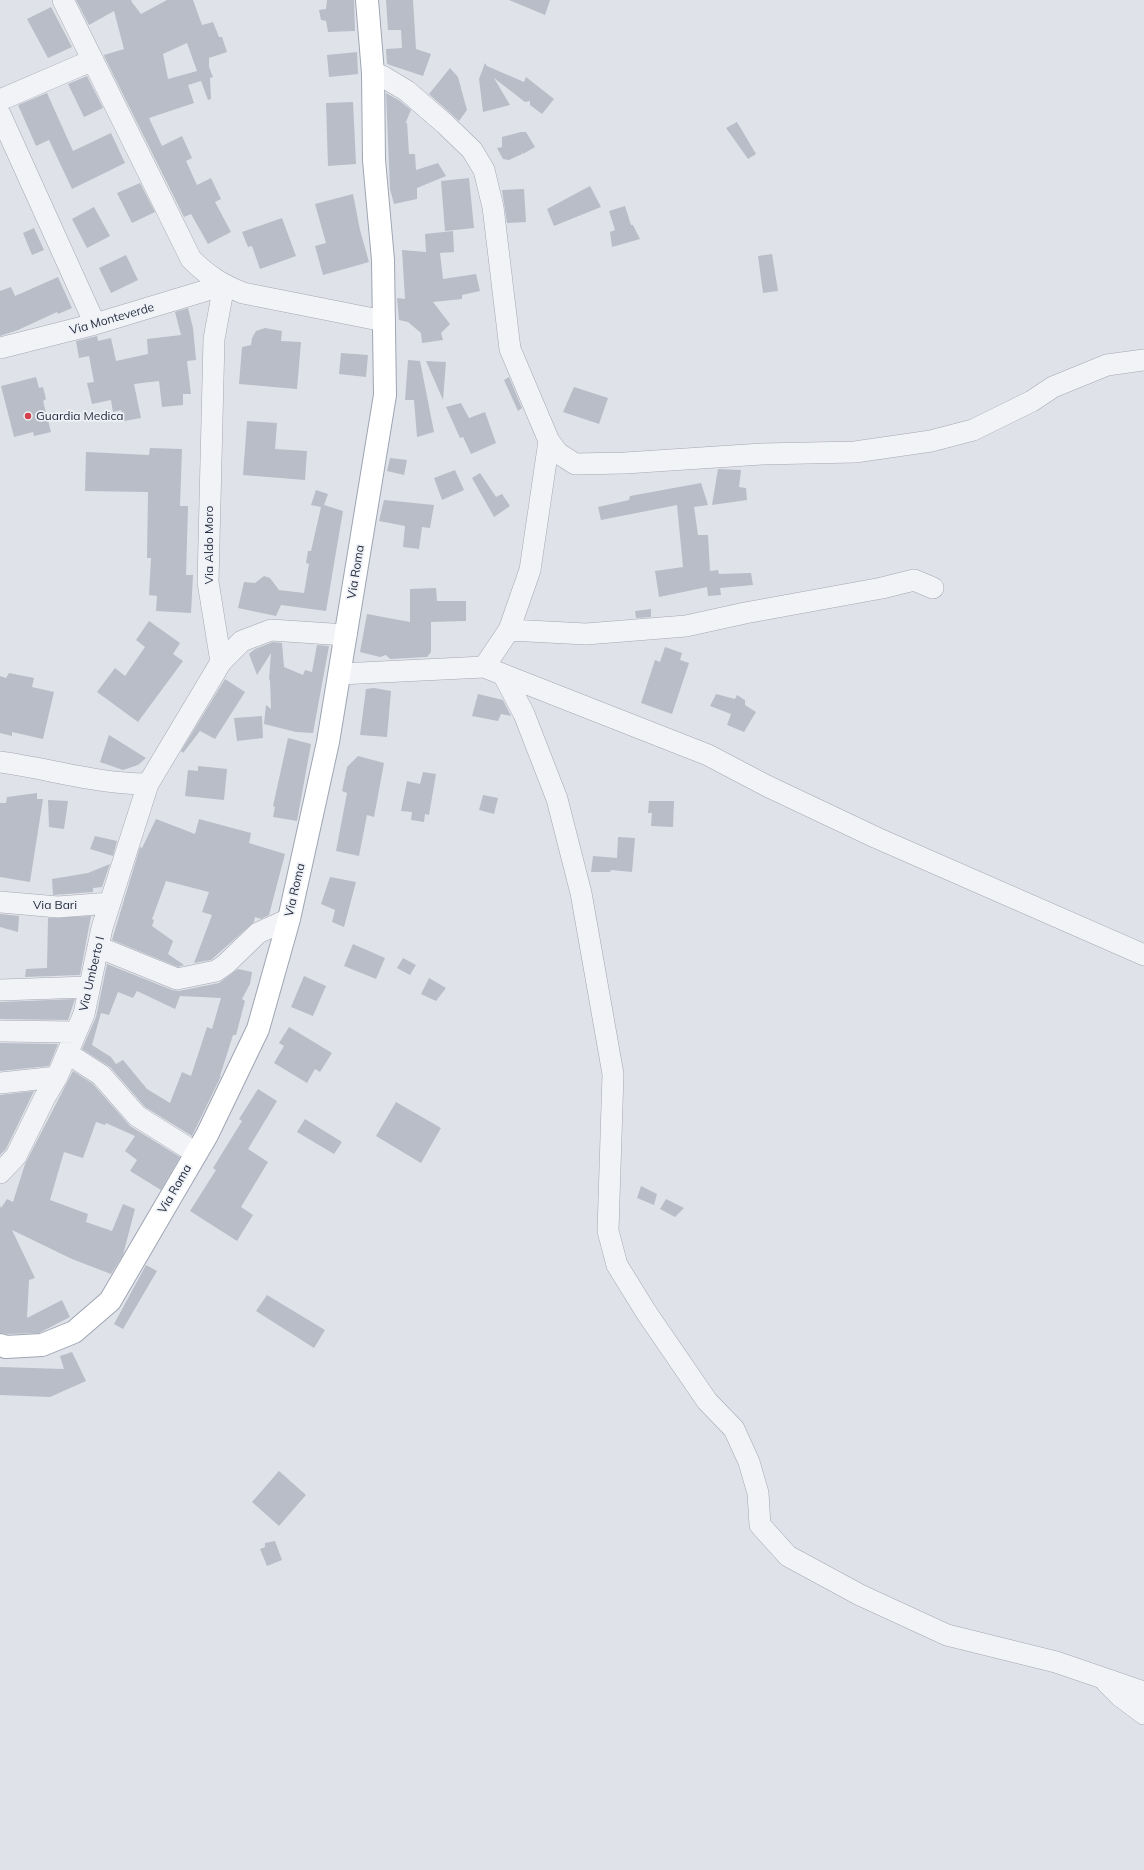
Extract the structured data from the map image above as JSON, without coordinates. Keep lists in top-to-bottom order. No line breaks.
{"streets":{"main road":["Via Roma"],"street":["Via Monteverde","Via Aldo Moro","Via Bari","Via Umberto I"]},"crossings":[["Via Monteverde","Via Aldo Moro"],["Via Bari","Via Umberto I"]],"places":["Guardia Medica"]}
